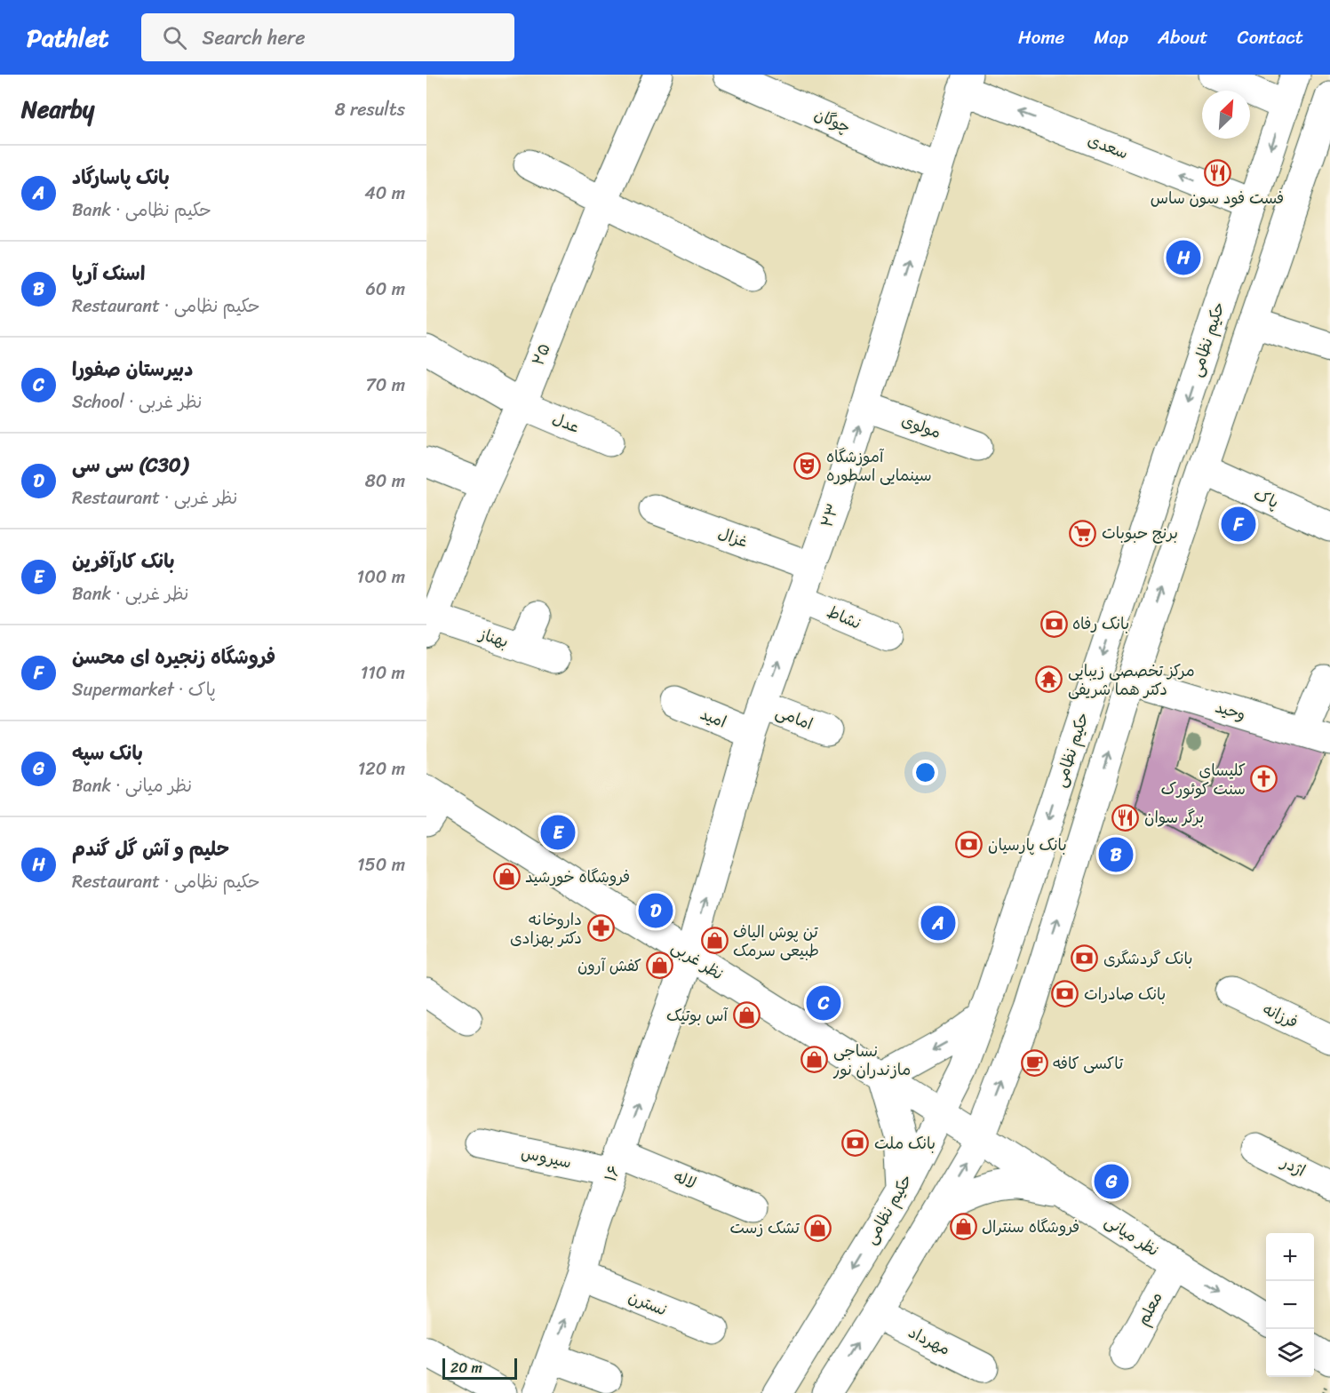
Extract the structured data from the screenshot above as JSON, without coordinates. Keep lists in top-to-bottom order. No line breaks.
{"streets":{"street":["چوگان","سعدی","حکیم نظامی","۲۵","عدل","مولوی","پاک","۲۳","غزال","نشاط","بهناز","وحید","امید","امامی","نظر غربی","فرزانه","سیروس","اژدر","۱۶","لاله","نظر میانی","نسترن","معلم","مهرداد"]},"crossings":[["چوگان","۲۳"],["سعدی","حکیم نظامی"],["سعدی","۲۳"],["حکیم نظامی","نظر غربی"],["حکیم نظامی","نظر میانی"],["۲۵","عدل"],["۲۵","بهناز"],["مولوی","۲۳"],["۲۳","غزال"],["۲۳","نشاط"],["۲۳","امید"],["۲۳","امامی"],["۲۳","نظر غربی"],["۲۳","۱۶"],["نظر غربی","۱۶"],["نظر غربی","نظر میانی"],["سیروس","۱۶"],["سیروس","لاله"],["۱۶","لاله"],["۱۶","نسترن"],["نظر میانی","معلم"]],"one_way":["سعدی","۲۳","۱۶"],"places":{"restaurant":["فست فود سون ساس","برگر سوان"],"theatre":["آموزشگاه سینمایی اسطوره"],"supermarket":["برنج حبوبات"],"bank":["بانک رفاه","بانک پارسیان","بانک گردشگری","بانک صادرات","بانک ملت"],"temple":["مرکز تخصصی زیبایی دکتر هما شریفی"],"church":["کلیسای سنت کوئورک"],"shop":["فروشگاه خورشید","تن پوش الیاف طبیعی سرمک","کفش آرون","آس بوتیک","نساجی مازندران نور","فروشگاه سنترال","تشک زست"],"pharmacy":["داروخانه دکتر بهزادی"],"cafe":["تاکسی کافه"]},"scale_bar":"20 m","north":"top right","page":{"header":"Pathlet","search":"Search here","nav":["Home","Map","About","Contact"],"heading":["Nearby","8 results"],"list":[{"mark":"A","name":"بانک پاسارگاد","note":"Bank · حکیم نظامی","value":"40 m"},{"mark":"B","name":"اسنک آرپا","note":"Restaurant · حکیم نظامی","value":"60 m"},{"mark":"C","name":"دبیرستان صفورا","note":"School · نظر غربی","value":"70 m"},{"mark":"D","name":"سی سی (C30)","note":"Restaurant · نظر غربی","value":"80 m"},{"mark":"E","name":"بانک کارآفرین","note":"Bank · نظر غربی","value":"100 m"},{"mark":"F","name":"فروشگاه زنجیره ای محسن","note":"Supermarket · پاک","value":"110 m"},{"mark":"G","name":"بانک سپه","note":"Bank · نظر میانی","value":"120 m"},{"mark":"H","name":"حلیم و آش گل گندم","note":"Restaurant · حکیم نظامی","value":"150 m"}],"pins":["H","F","E","B","D","A","C","G"],"map_buttons":["+","−"],"scale":"20 m"}}
